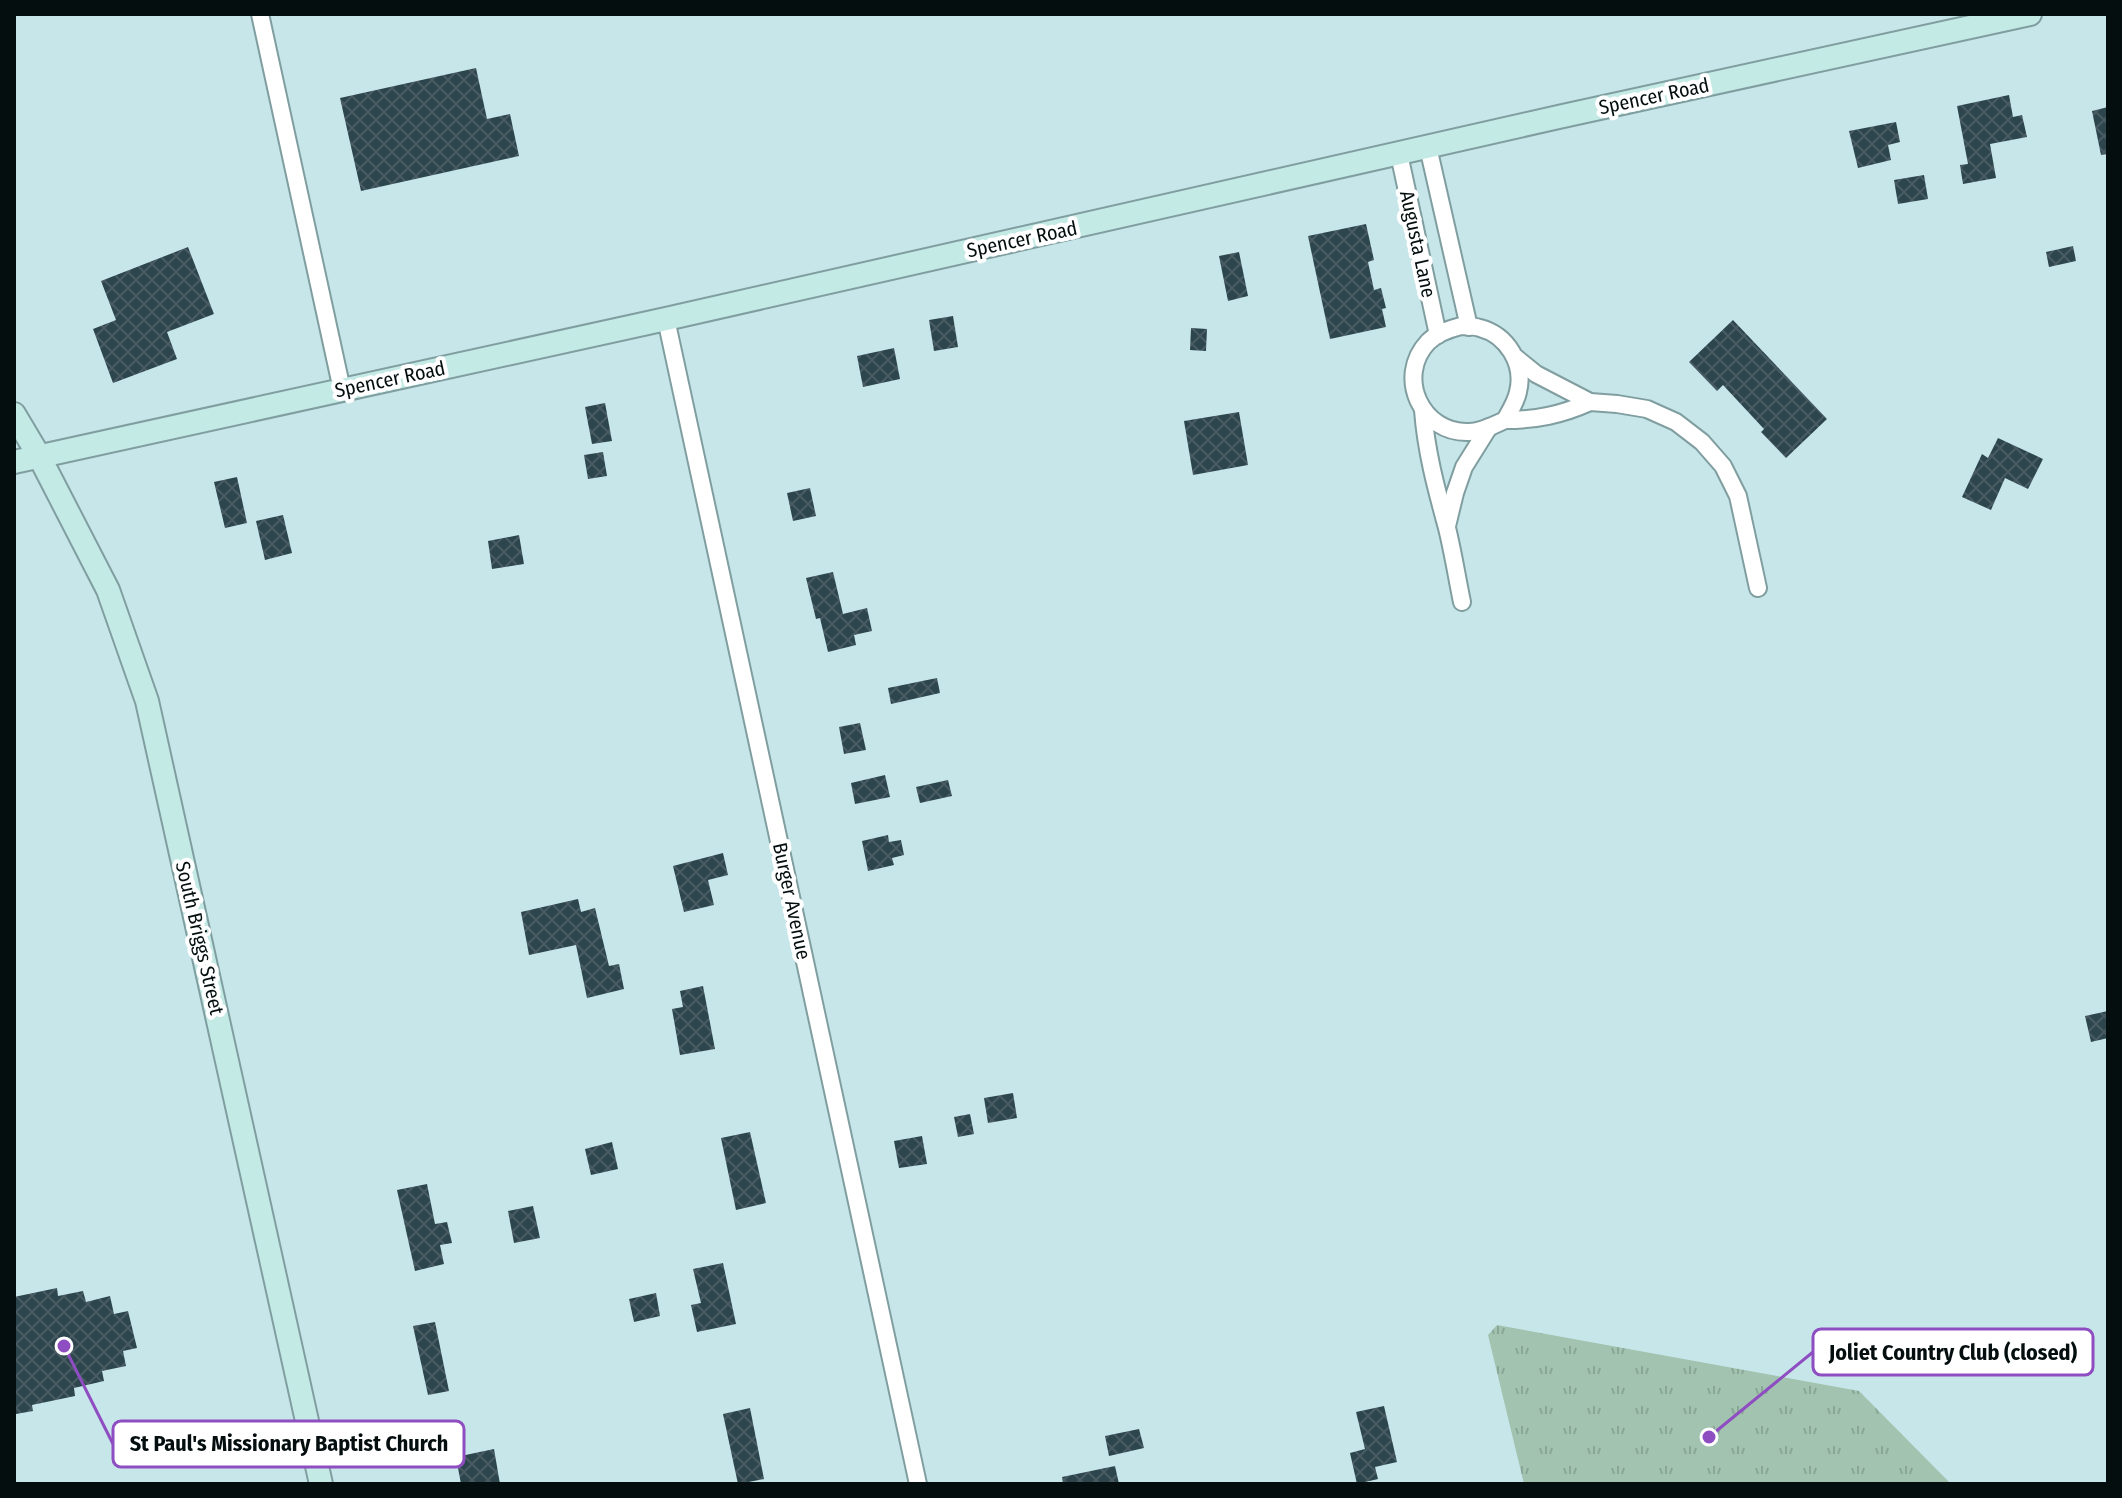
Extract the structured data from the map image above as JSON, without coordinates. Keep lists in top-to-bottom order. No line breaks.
{"streets":{"street":["Spencer Road","Augusta Lane","Burger Avenue","South Briggs Street"]},"crossings":[["Spencer Road","Augusta Lane"],["Spencer Road","Burger Avenue"],["Spencer Road","South Briggs Street"]],"places":["St Paul's Missionary Baptist Church","Joliet Country Club (closed)"]}
